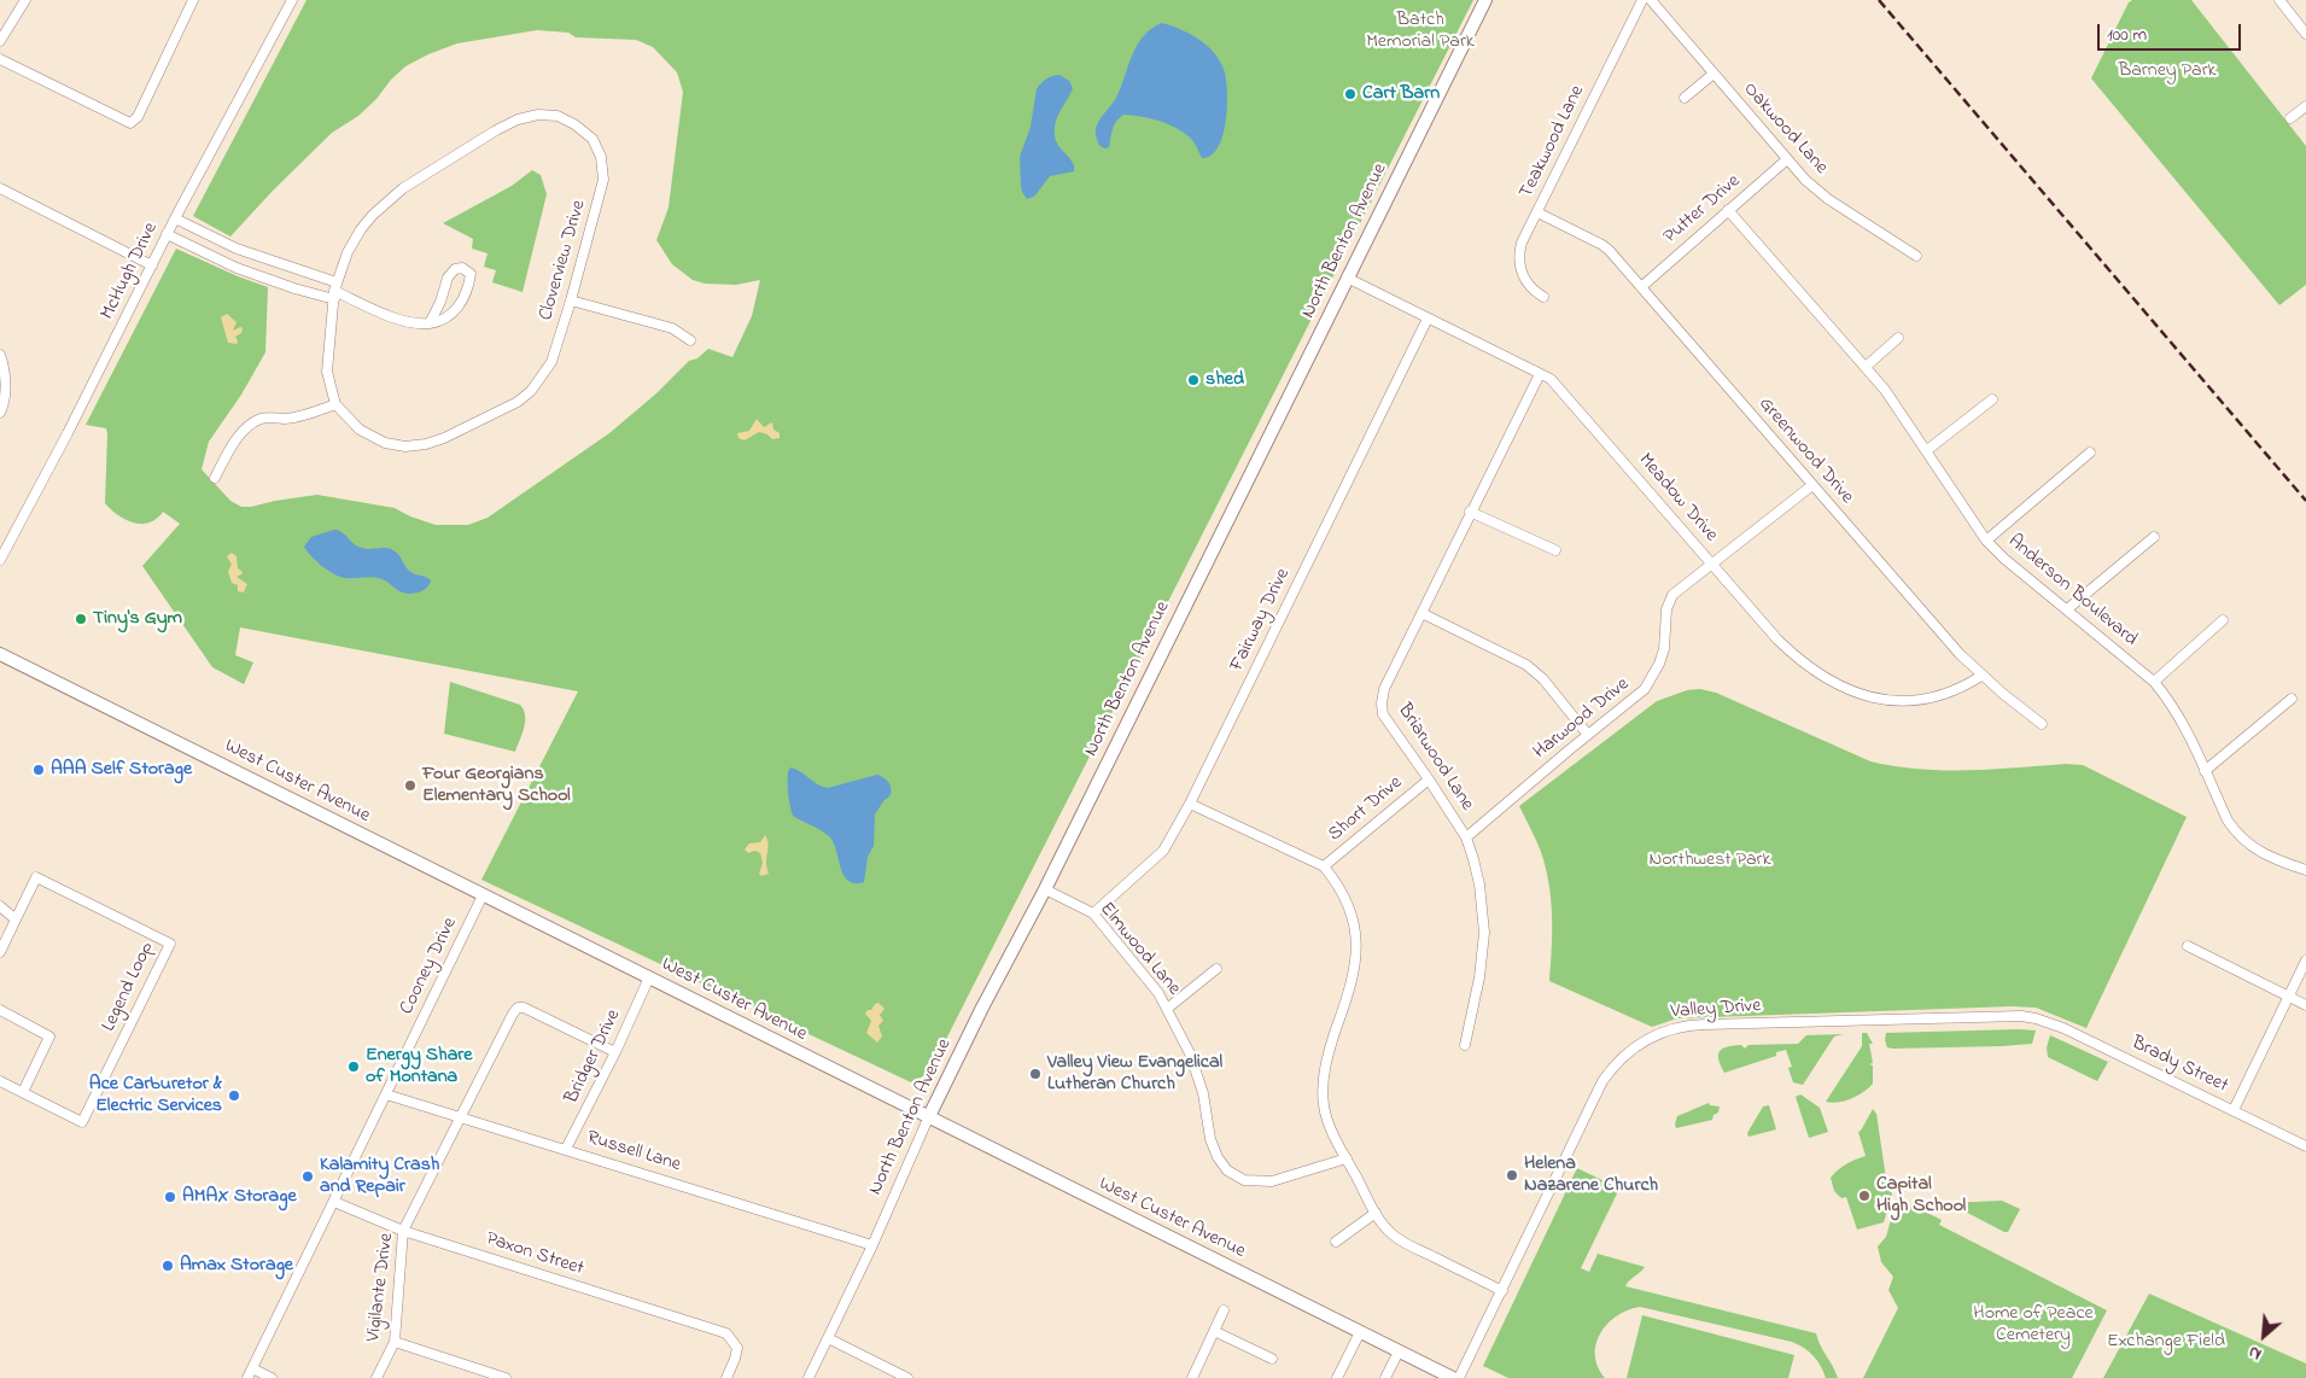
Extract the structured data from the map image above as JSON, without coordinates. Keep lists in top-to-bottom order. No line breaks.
{"streets":{"main road":["North Benton Avenue","West Custer Avenue"],"street":["Oakwood Lane","Teakwood Lane","Putter Drive","Cloverview Drive","McHugh Drive","Greenwood Drive","Meadow Drive","Anderson Boulevard","Fairway Drive","Harwood Drive","Briarwood Lane","Short Drive","Elmwood Lane","Cooney Drive","Legend Loop","Valley Drive","Bridger Drive","Brady Street","Russell Lane","Paxon Street","Vigilante Drive"]},"crossings":[["Oakwood Lane","Putter Drive"],["Teakwood Lane","Greenwood Drive"],["Putter Drive","Greenwood Drive"],["Putter Drive","Anderson Boulevard"],["North Benton Avenue","Meadow Drive"],["North Benton Avenue","West Custer Avenue"],["North Benton Avenue","Elmwood Lane"],["North Benton Avenue","Russell Lane"],["Greenwood Drive","Meadow Drive"],["Greenwood Drive","Harwood Drive"],["Meadow Drive","Fairway Drive"],["Meadow Drive","Harwood Drive"],["Meadow Drive","Briarwood Lane"],["Fairway Drive","Elmwood Lane"],["Harwood Drive","Briarwood Lane"],["Briarwood Lane","Short Drive"],["West Custer Avenue","Cooney Drive"],["West Custer Avenue","Bridger Drive"],["Cooney Drive","Russell Lane"],["Cooney Drive","Paxon Street"],["Valley Drive","Brady Street"],["Bridger Drive","Russell Lane"],["Bridger Drive","Vigilante Drive"],["Russell Lane","Vigilante Drive"],["Paxon Street","Vigilante Drive"]],"parks":["Batch Memorial Park","Barney Park","Northwest Park","Home of Peace Cemetery","Exchange Field"],"places":["Cart Barn","shed","Tiny's Gym","AAA Self Storage","Four Georgians Elementary School","Energy Share of Montana","Valley View Evangelical Lutheran Church","Ace Carburetor & Electric Services","Helena Nazarene Church","Kalamity Crash and Repair","Capital High School","AMAX Storage","Amax Storage"],"scale_bar":"100 m","north":"bottom left"}
